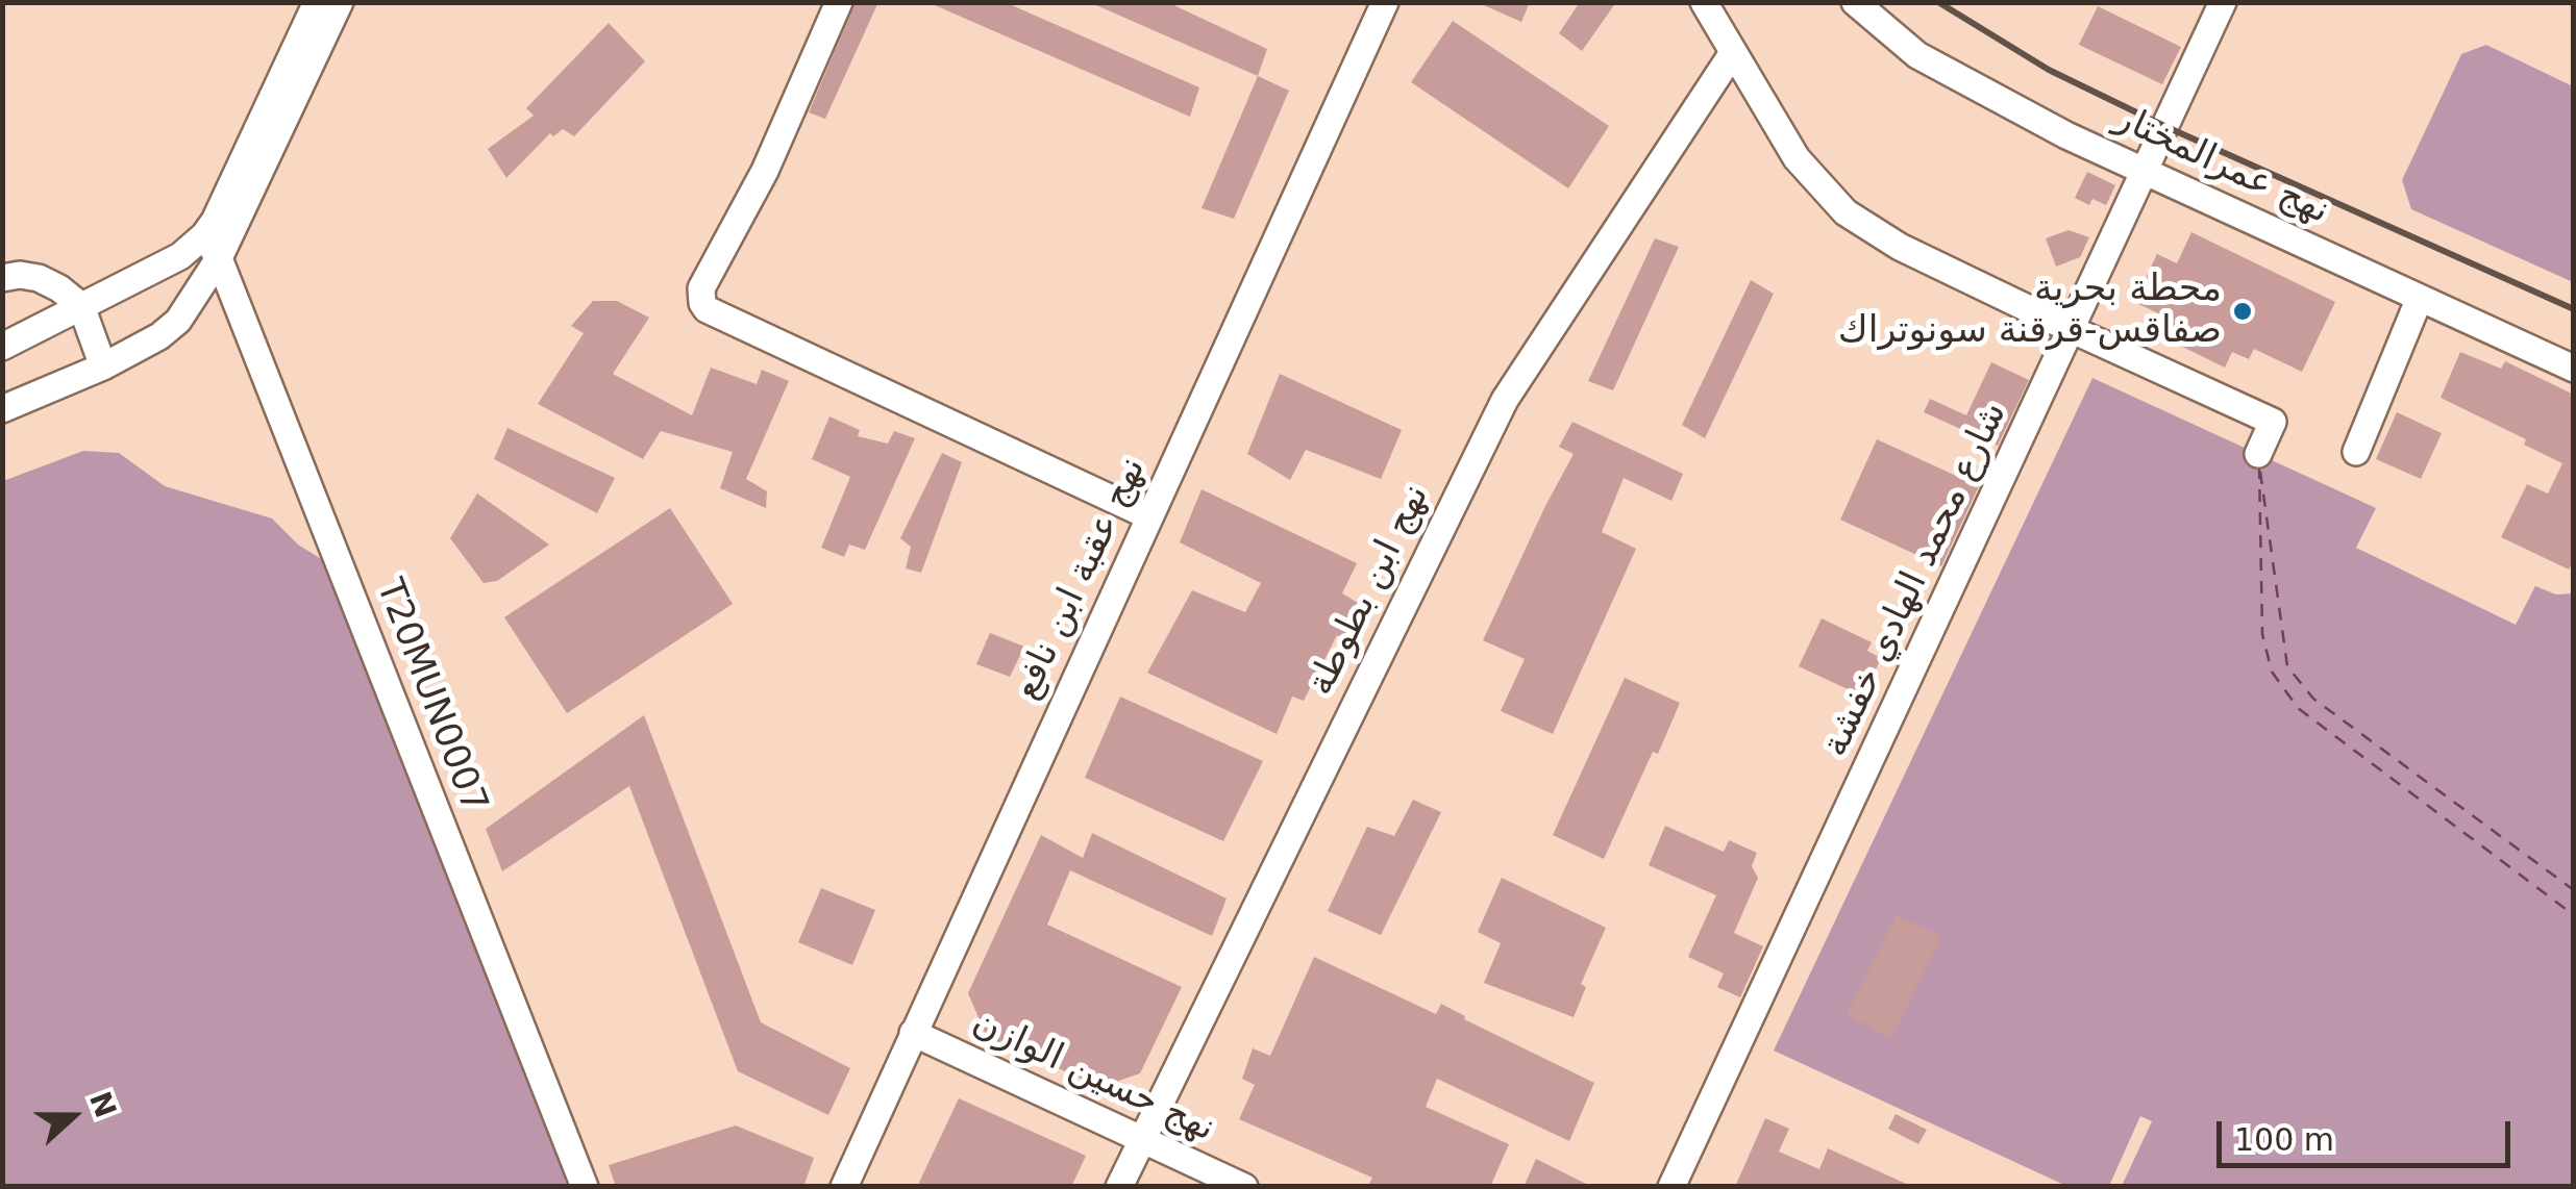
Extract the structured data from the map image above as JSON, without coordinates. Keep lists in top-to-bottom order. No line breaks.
{"streets":{"street":["نهج عمرالمختار","نهج عقبة ابن نافع","شارع محمد الهادي خفشة","نهج ابن بطوطة","T20MUN0007","نهج حسين الوازن"]},"crossings":[["نهج عمرالمختار","شارع محمد الهادي خفشة"],["نهج عقبة ابن نافع","نهج حسين الوازن"],["نهج ابن بطوطة","نهج حسين الوازن"]],"places":["محطة بحرية صفاقس-قرقنة سونوتراك"],"scale_bar":"100 m","north":"right"}
